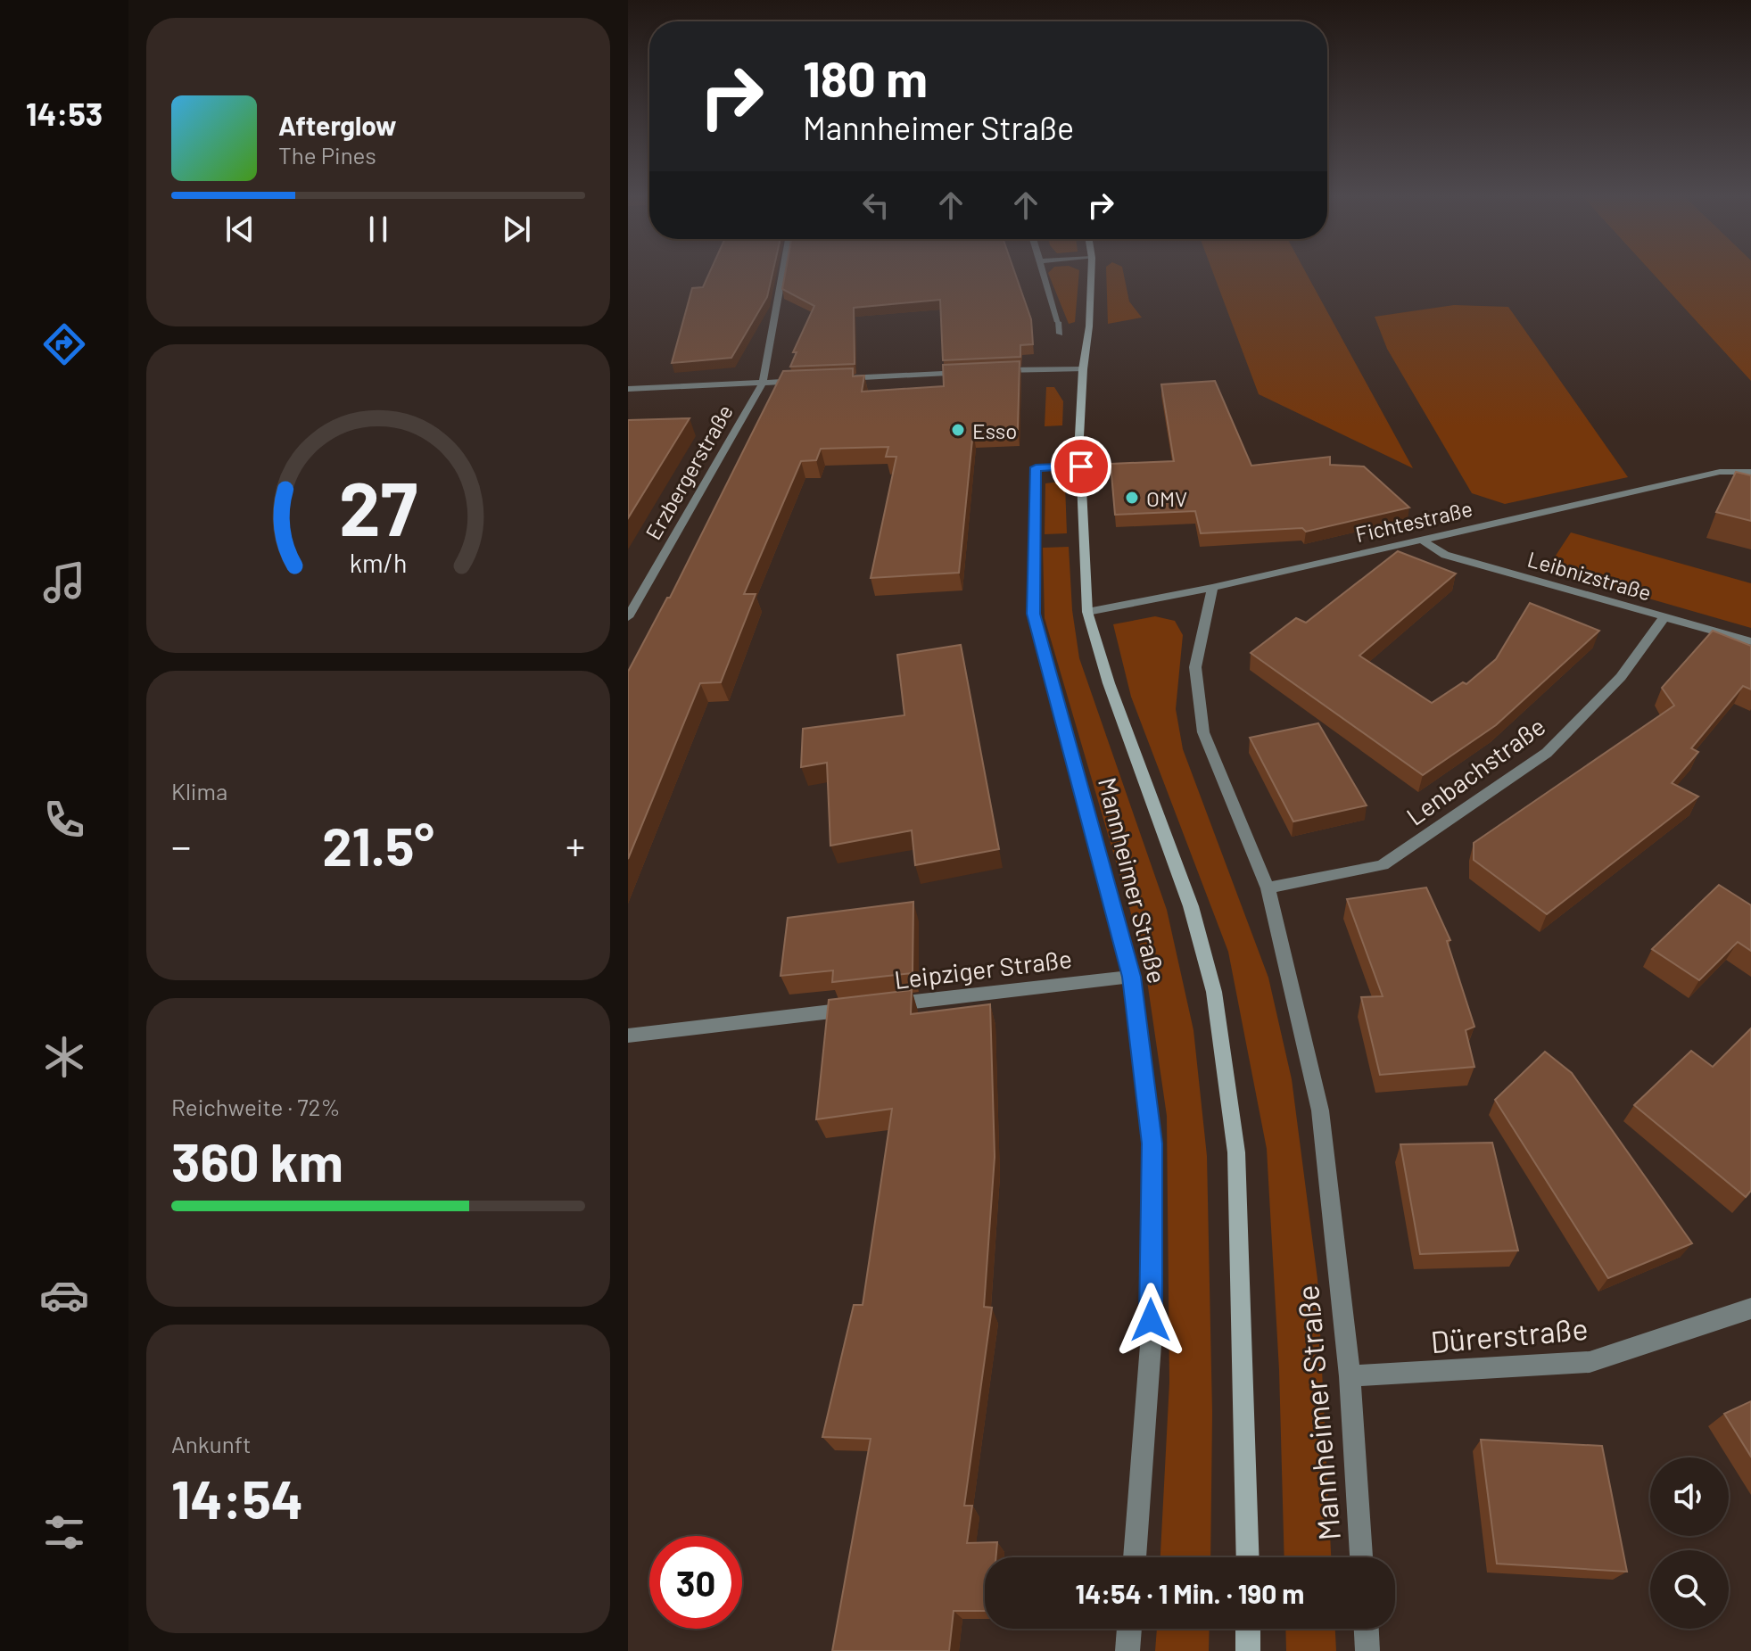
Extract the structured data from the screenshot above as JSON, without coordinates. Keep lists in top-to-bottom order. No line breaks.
{"streets":{"main road":["Mannheimer Straße"],"street":["Erzbergerstraße","Fichtestraße","Leibnizstraße","Lenbachstraße","Leipziger Straße","Dürerstraße"]},"crossings":[["Fichtestraße","Leibnizstraße"],["Fichtestraße","Mannheimer Straße"],["Leibnizstraße","Lenbachstraße"],["Lenbachstraße","Mannheimer Straße"],["Mannheimer Straße","Leipziger Straße"],["Mannheimer Straße","Dürerstraße"]],"places":["Esso","OMV"],"page":{"tabs":"14:53","turn":["180 m","Mannheimer Straße"],"song":["Afterglow","The Pines"],"tile":["Klima",["Reichweite · 72%","360 km"],["Ankunft","14:54"]],"heat":["−","21.5°","+"],"limit":"30","trip":"14:54 · 1 Min. · 190 m","gauge":["27","km/h"]}}
